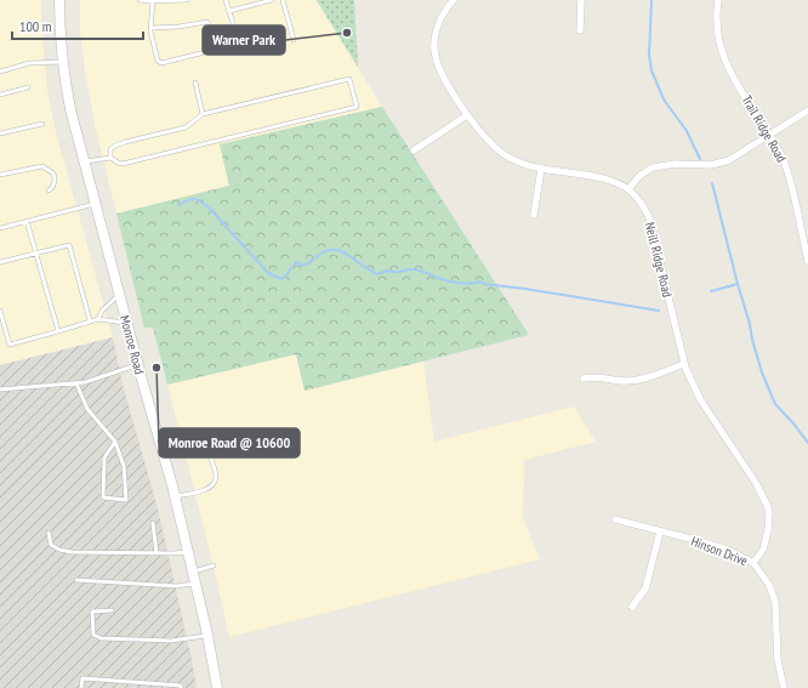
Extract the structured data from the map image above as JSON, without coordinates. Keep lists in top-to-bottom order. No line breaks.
{"streets":{"main road":["Monroe Road"],"street":["Trail Ridge Road","Neill Ridge Road","Hinson Drive"]},"crossings":[["Neill Ridge Road","Hinson Drive"]],"places":["Warner Park","Monroe Road @ 10600"],"scale_bar":"100 m"}
